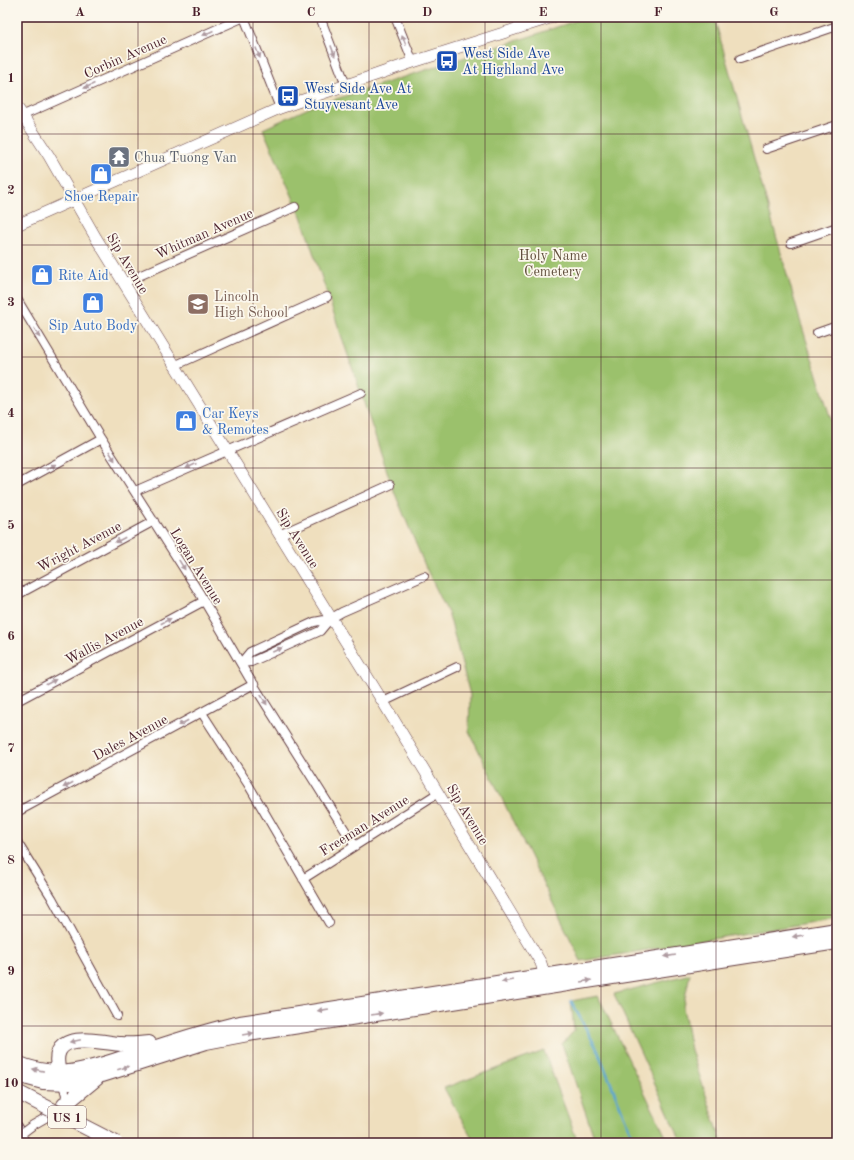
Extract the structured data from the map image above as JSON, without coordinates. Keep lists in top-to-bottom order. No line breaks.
{"streets":{"highway":["US 1"],"street":["Corbin Avenue","Whitman Avenue","Sip Avenue","Wright Avenue","Logan Avenue","Wallis Avenue","Dales Avenue","Freeman Avenue"]},"crossings":[["Corbin Avenue","Sip Avenue"],["Whitman Avenue","Sip Avenue"],["Sip Avenue","Freeman Avenue"],["Wright Avenue","Logan Avenue"],["Logan Avenue","Wallis Avenue"],["Logan Avenue","Dales Avenue"],["Logan Avenue","Freeman Avenue"]],"one_way":["Corbin Avenue","Wright Avenue","Wallis Avenue","Dales Avenue"],"parks":["Holy Name Cemetery"],"places":{"bus stop":["West Side Ave At Highland Ave","West Side Ave At Stuyvesant Ave"],"temple":["Chua Tuong Van"],"shop":["Shoe Repair","Rite Aid","Sip Auto Body","Car Keys & Remotes"],"school or university":["Lincoln High School"]},"grid":{"columns":["A","B","C","D","E","F","G"],"rows":["1","2","3","4","5","6","7","8","9","10"]}}
